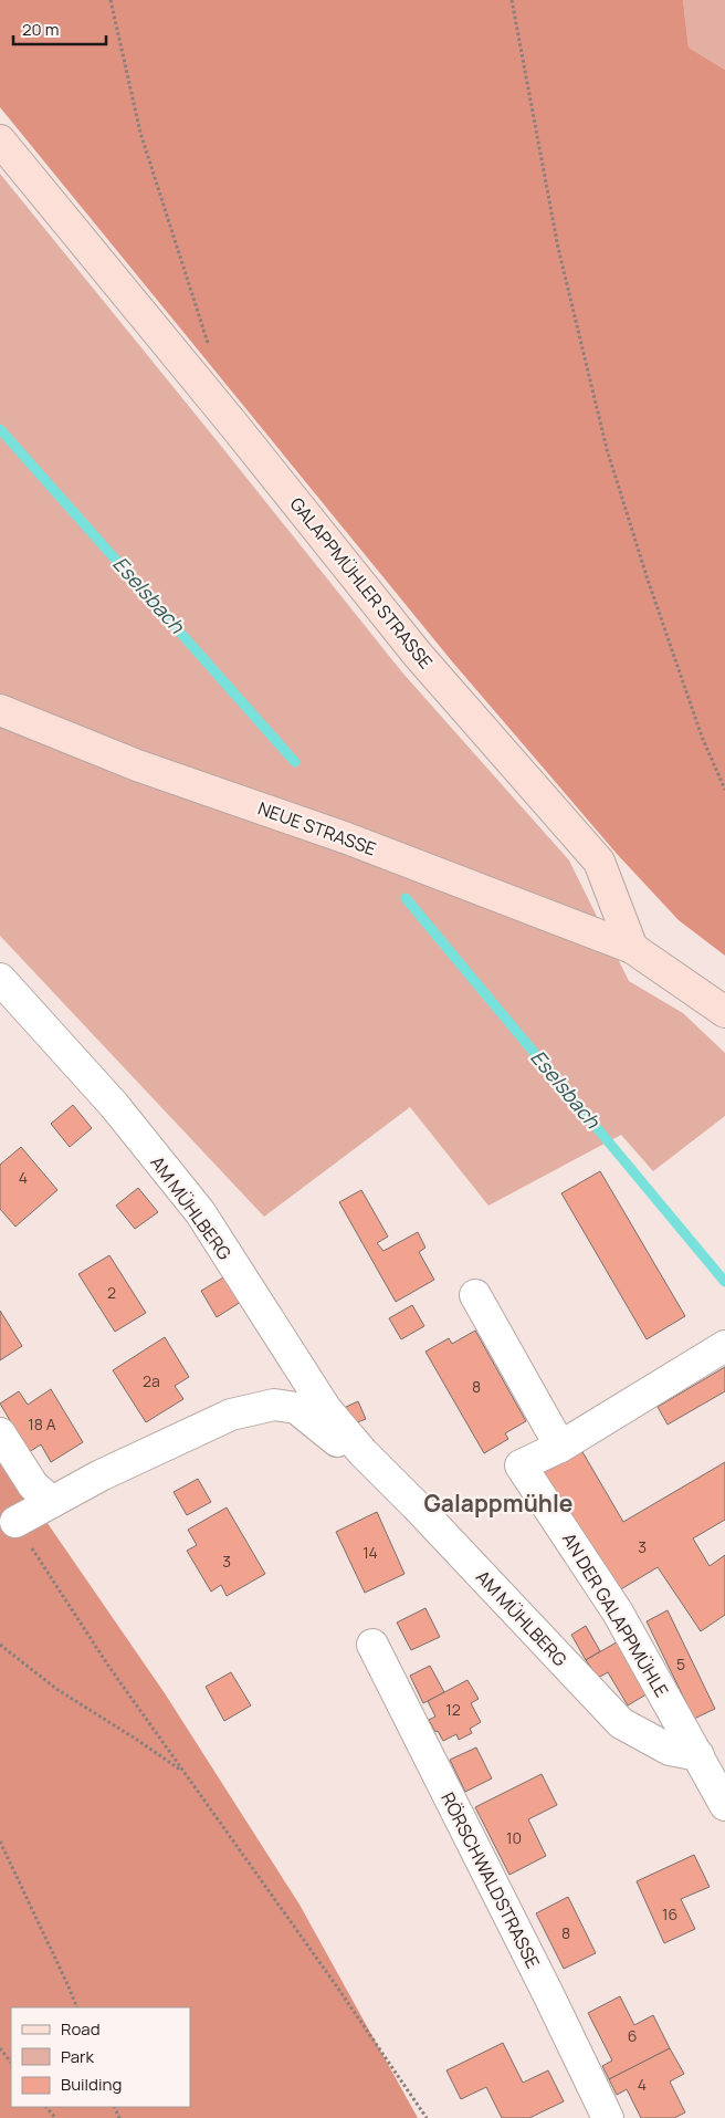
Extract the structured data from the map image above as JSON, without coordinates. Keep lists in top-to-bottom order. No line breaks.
{"streets":{"street":["GALAPPMÜHLER STRASSE","NEUE STRASSE","AM MÜHLBERG","AN DER GALAPPMÜHLE","RÖRSCHWALDSTRASSE"]},"crossings":[["GALAPPMÜHLER STRASSE","NEUE STRASSE"],["AM MÜHLBERG","AN DER GALAPPMÜHLE"]],"districts":["Galappmühle"],"water":["Eselsbach"],"house_numbers":["4","2","2a","8","18 A","3","14","3","5","12","10","16","8","6","4"],"legend":["Road","Park","Building"],"scale_bar":"20 m"}
